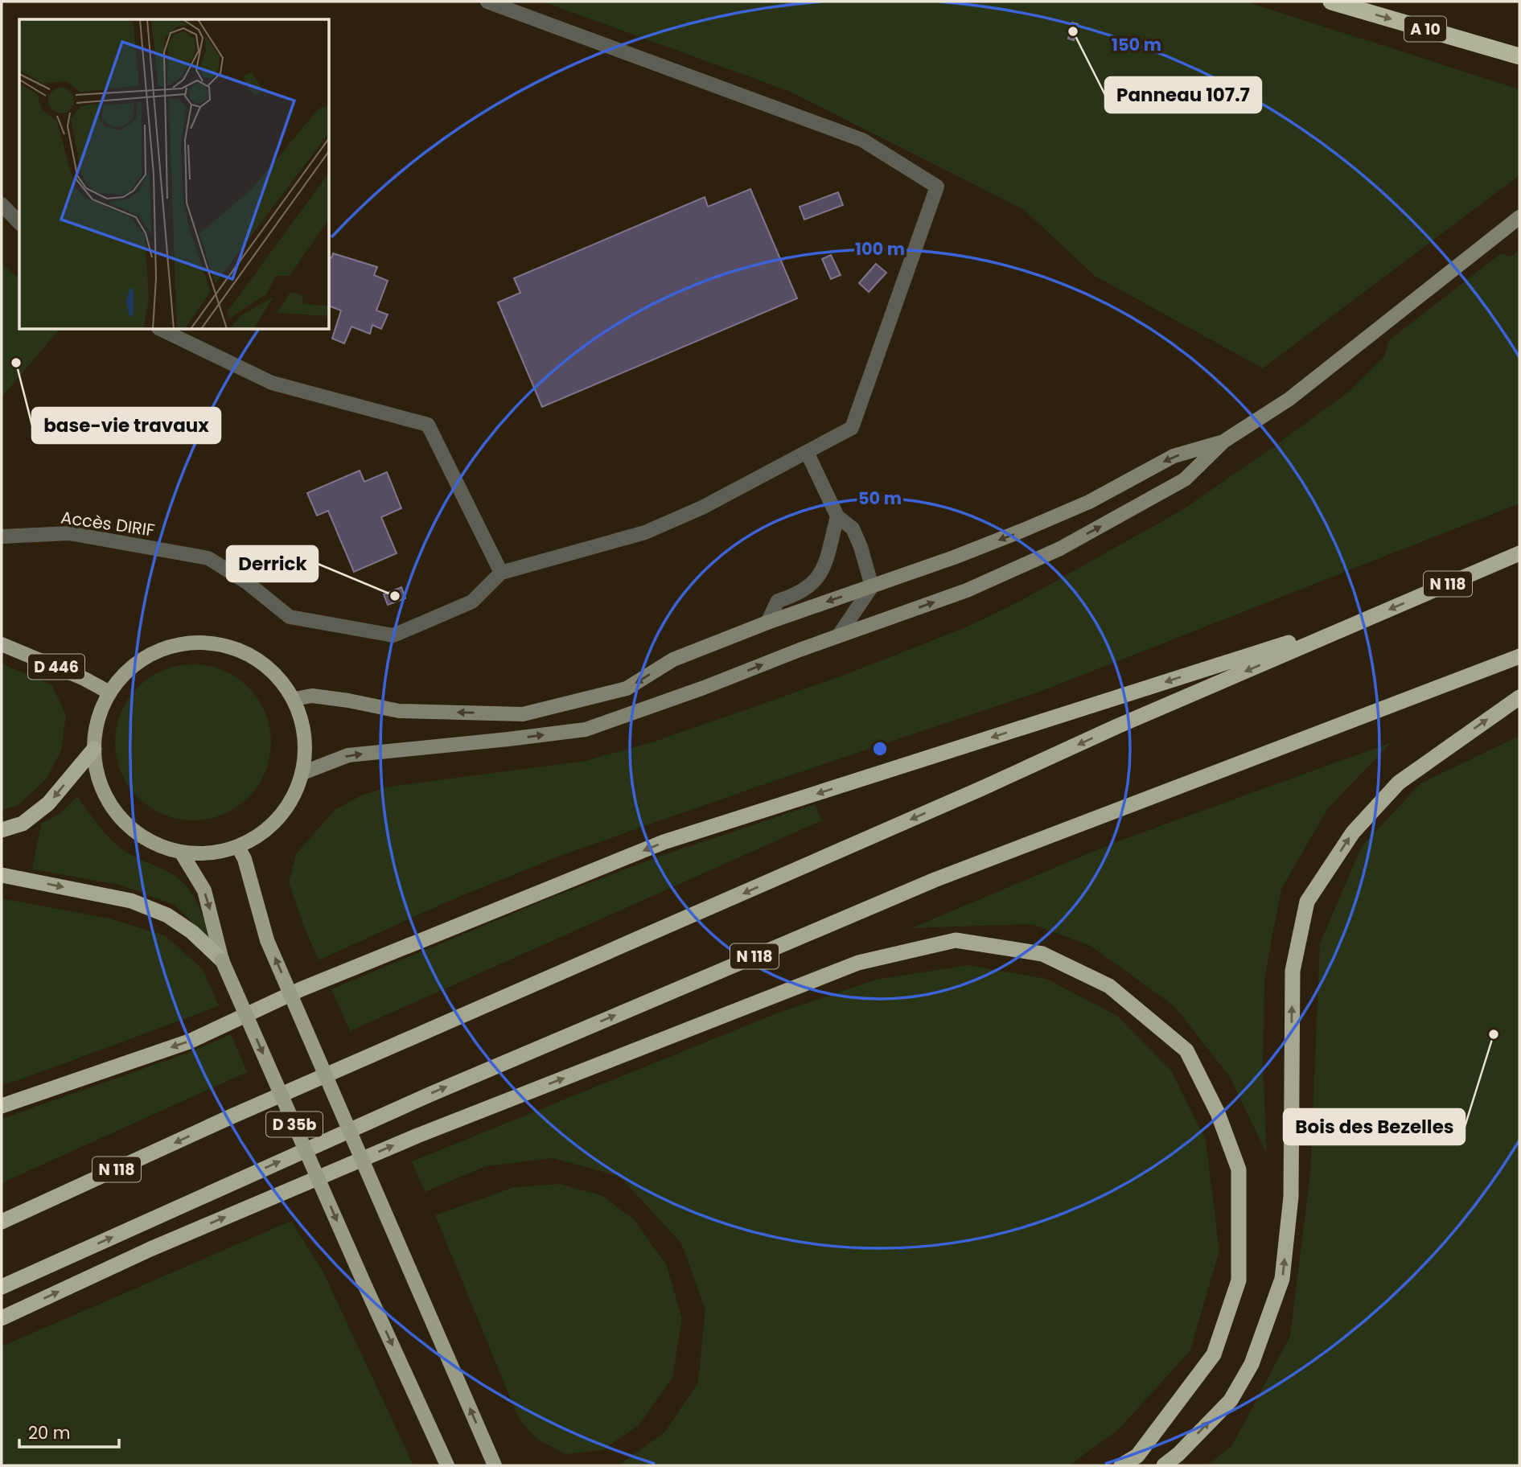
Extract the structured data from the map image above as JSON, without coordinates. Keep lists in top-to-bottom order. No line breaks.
{"streets":{"highway":["A 10","N 118"],"main road":["D 446","D 35b"],"lane":["Accès DIRIF"]},"places":["Panneau 107.7","base-vie travaux","Derrick","Bois des Bezelles"],"scale_bar":"20 m","rings":["150 m","100 m","50 m"]}
